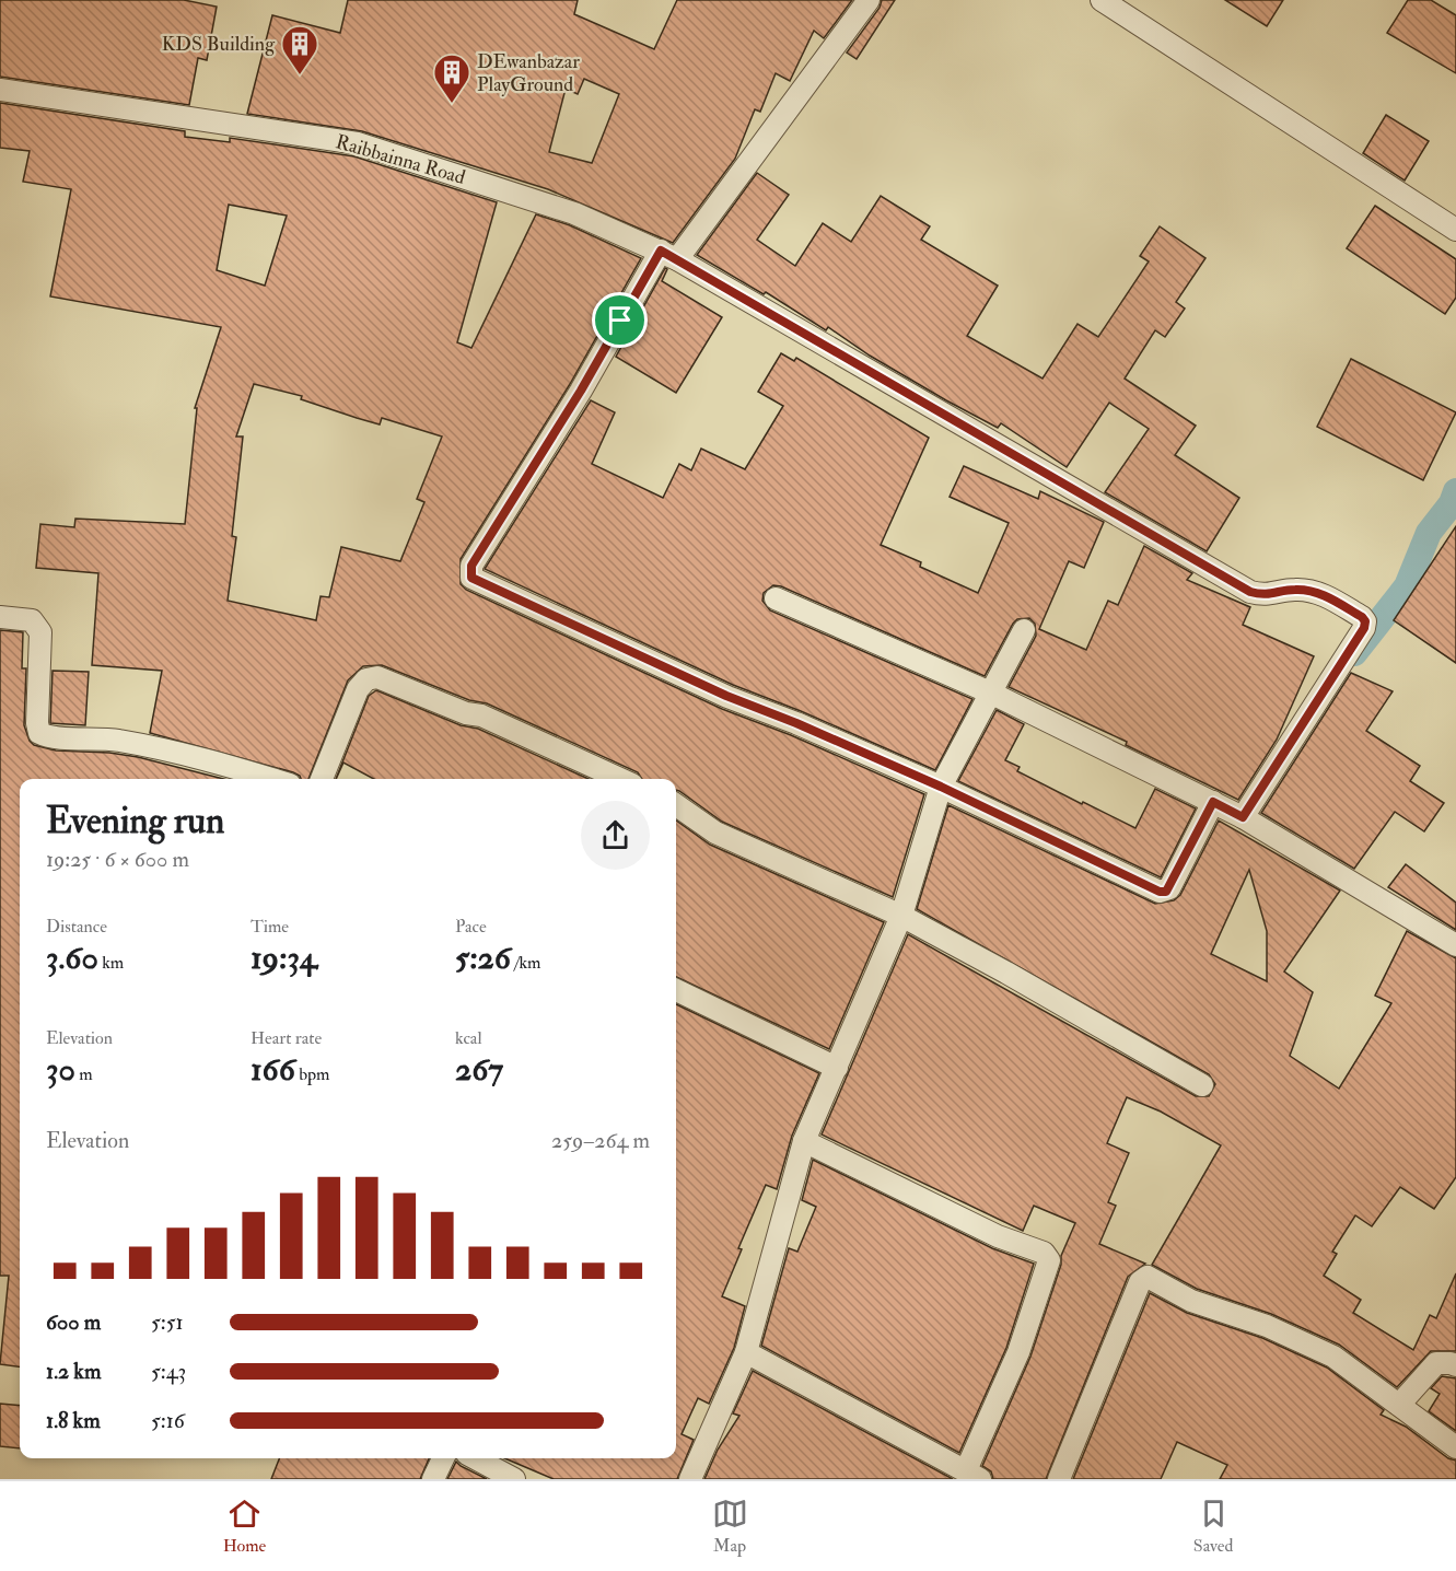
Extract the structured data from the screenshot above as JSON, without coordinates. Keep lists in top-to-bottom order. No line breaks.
{"streets":{"street":["Raibbainna Road"]},"places":{"building":["KDS Building","DEwanbazar PlayGround"]},"page":{"heading":["Evening run","19:25 · 6 × 600 m"],"stats":[["Distance","3.60 km"],["Time","19:34"],["Pace","5:26 /km"],["Elevation","30 m"],["Heart rate","166 bpm"],["kcal","267"]],"chart":["Elevation","259–264 m"],"list":[{"name":"600 m","note":"5:51"},{"name":"1.2 km","note":"5:43"},{"name":"1.8 km","note":"5:16"}],"tabs":["Home","Map","Saved"]}}
